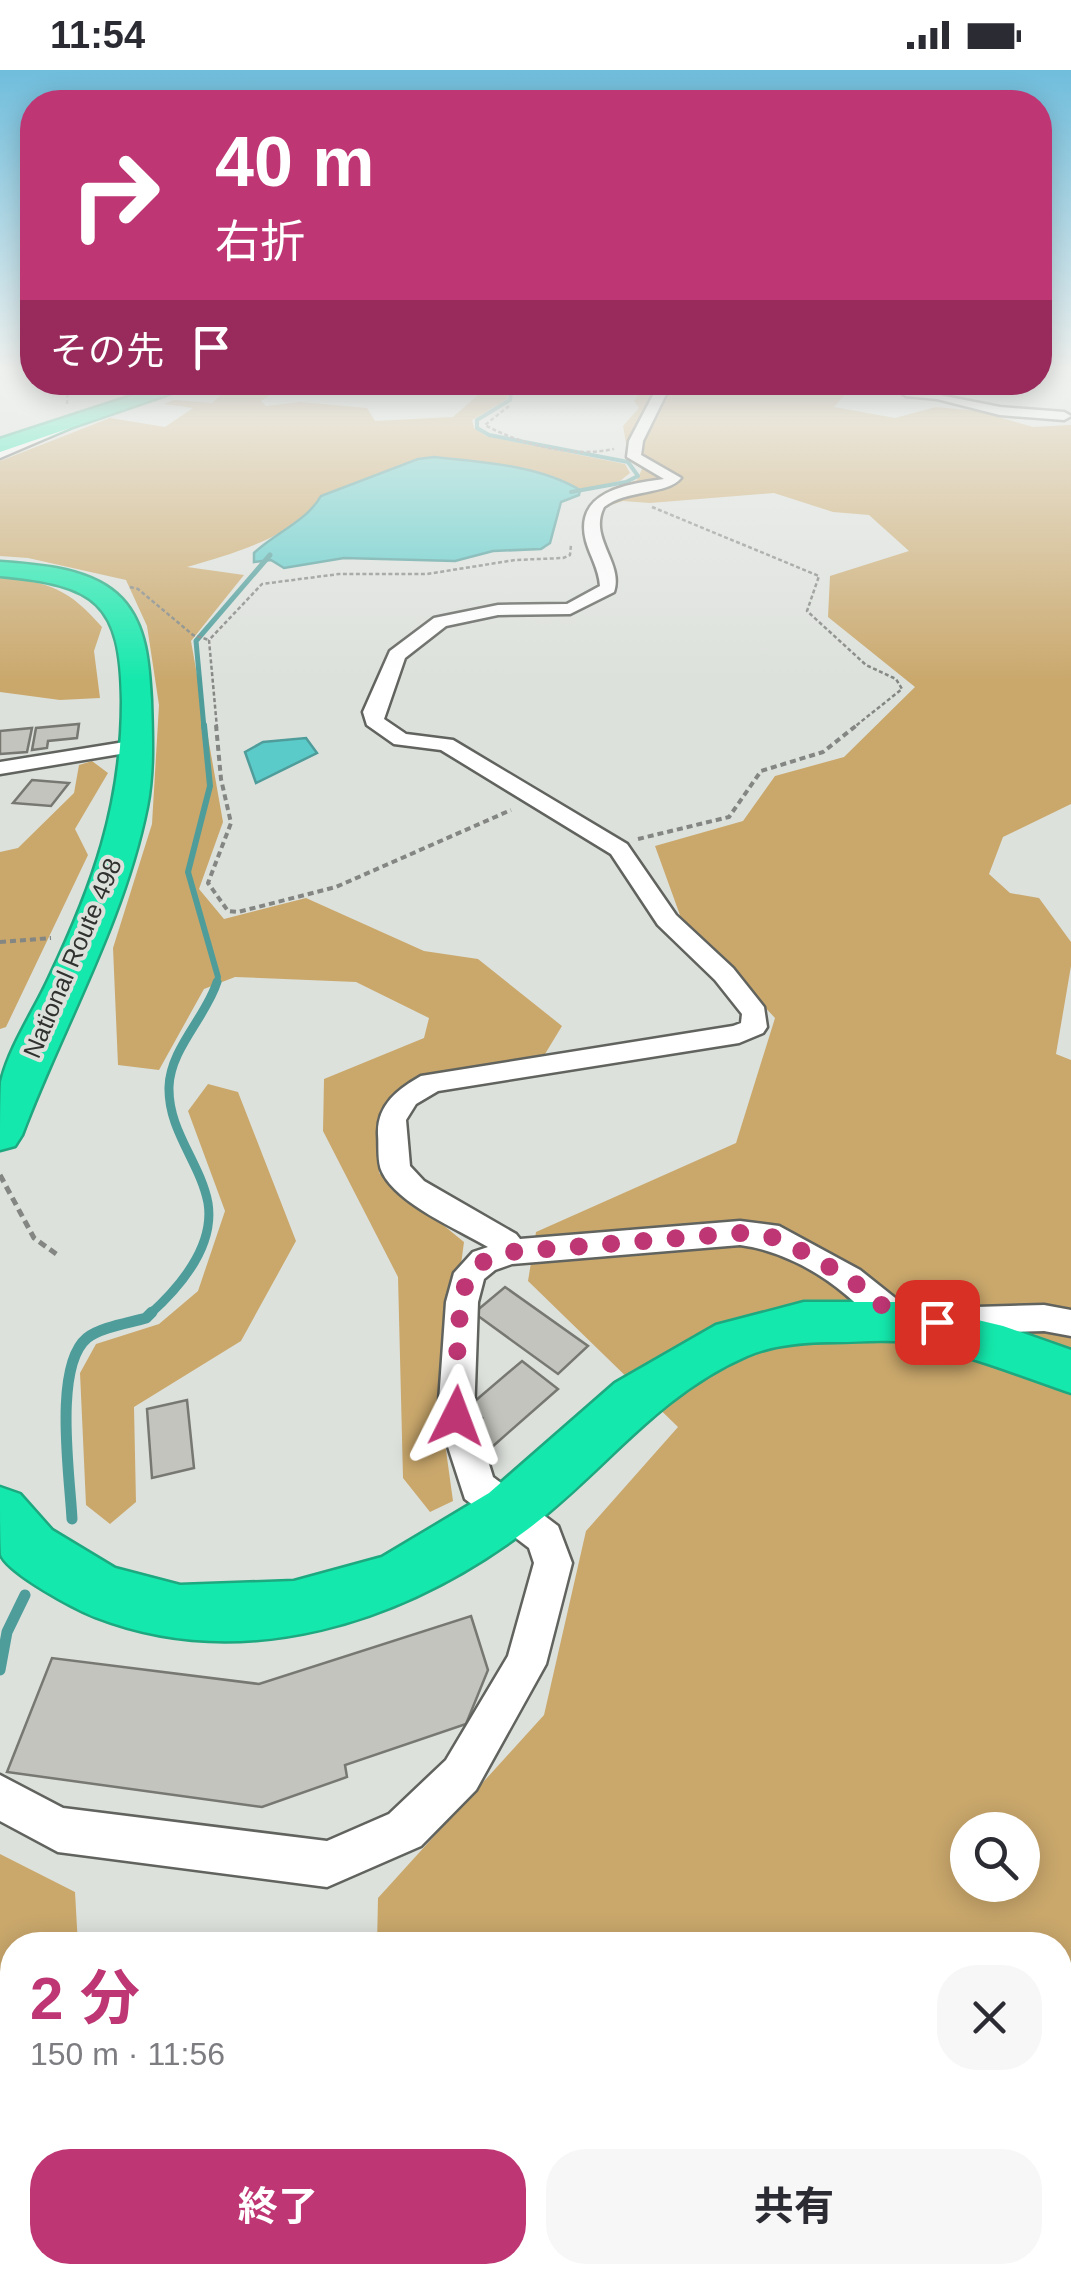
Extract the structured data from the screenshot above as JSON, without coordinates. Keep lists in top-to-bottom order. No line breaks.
{"streets":{"highway":["National Route 498"]},"page":{"status":"11:54","turn":["40 m","右折"],"then":"その先","heading":["2 分","150 m · 11:56"],"buttons":["終了","共有"]}}
